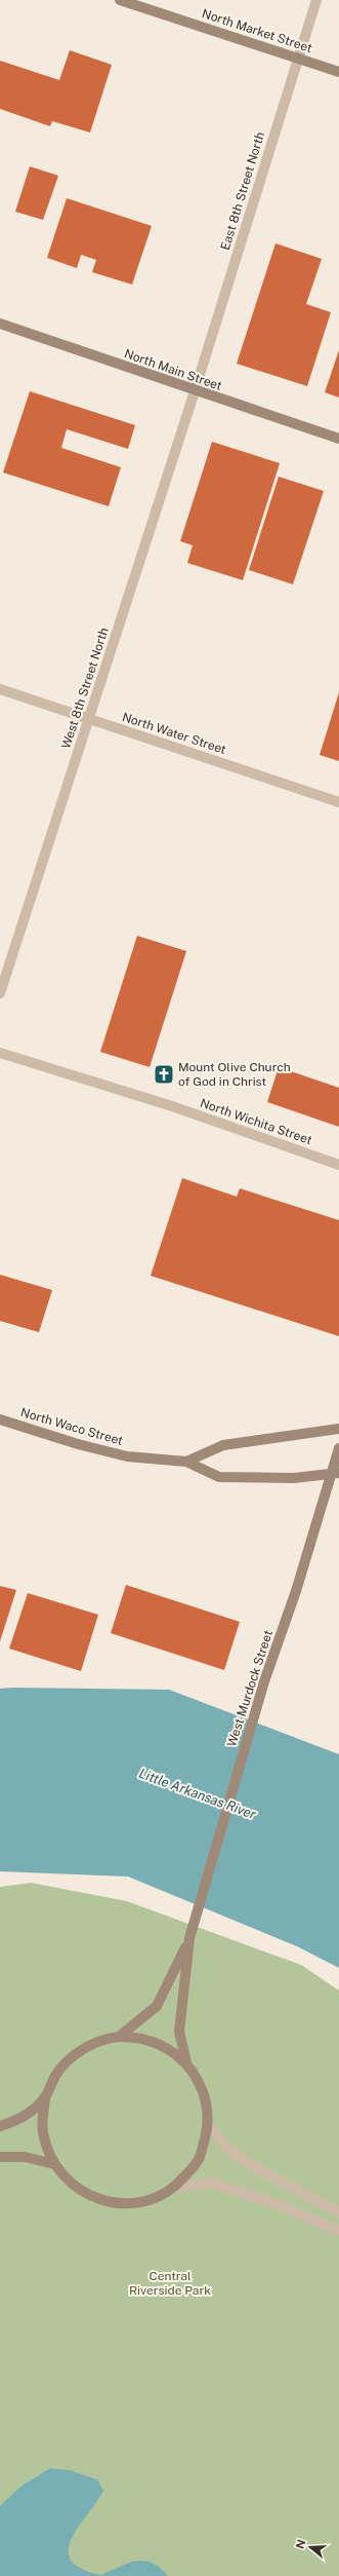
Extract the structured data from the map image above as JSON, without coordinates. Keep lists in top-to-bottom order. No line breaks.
{"streets":{"street":["North Market Street","East 8th Street North","North Main Street","West 8th Street North","North Water Street","North Wichita Street","North Waco Street","West Murdock Street"]},"crossings":[["North Market Street","East 8th Street North"],["East 8th Street North","North Main Street"],["East 8th Street North","West 8th Street North"],["North Main Street","West 8th Street North"],["West 8th Street North","North Water Street"],["North Waco Street","West Murdock Street"]],"water":["Little Arkansas River"],"parks":["Central Riverside Park"],"places":{"church":["Mount Olive Church of God in Christ"]},"north":"left"}
